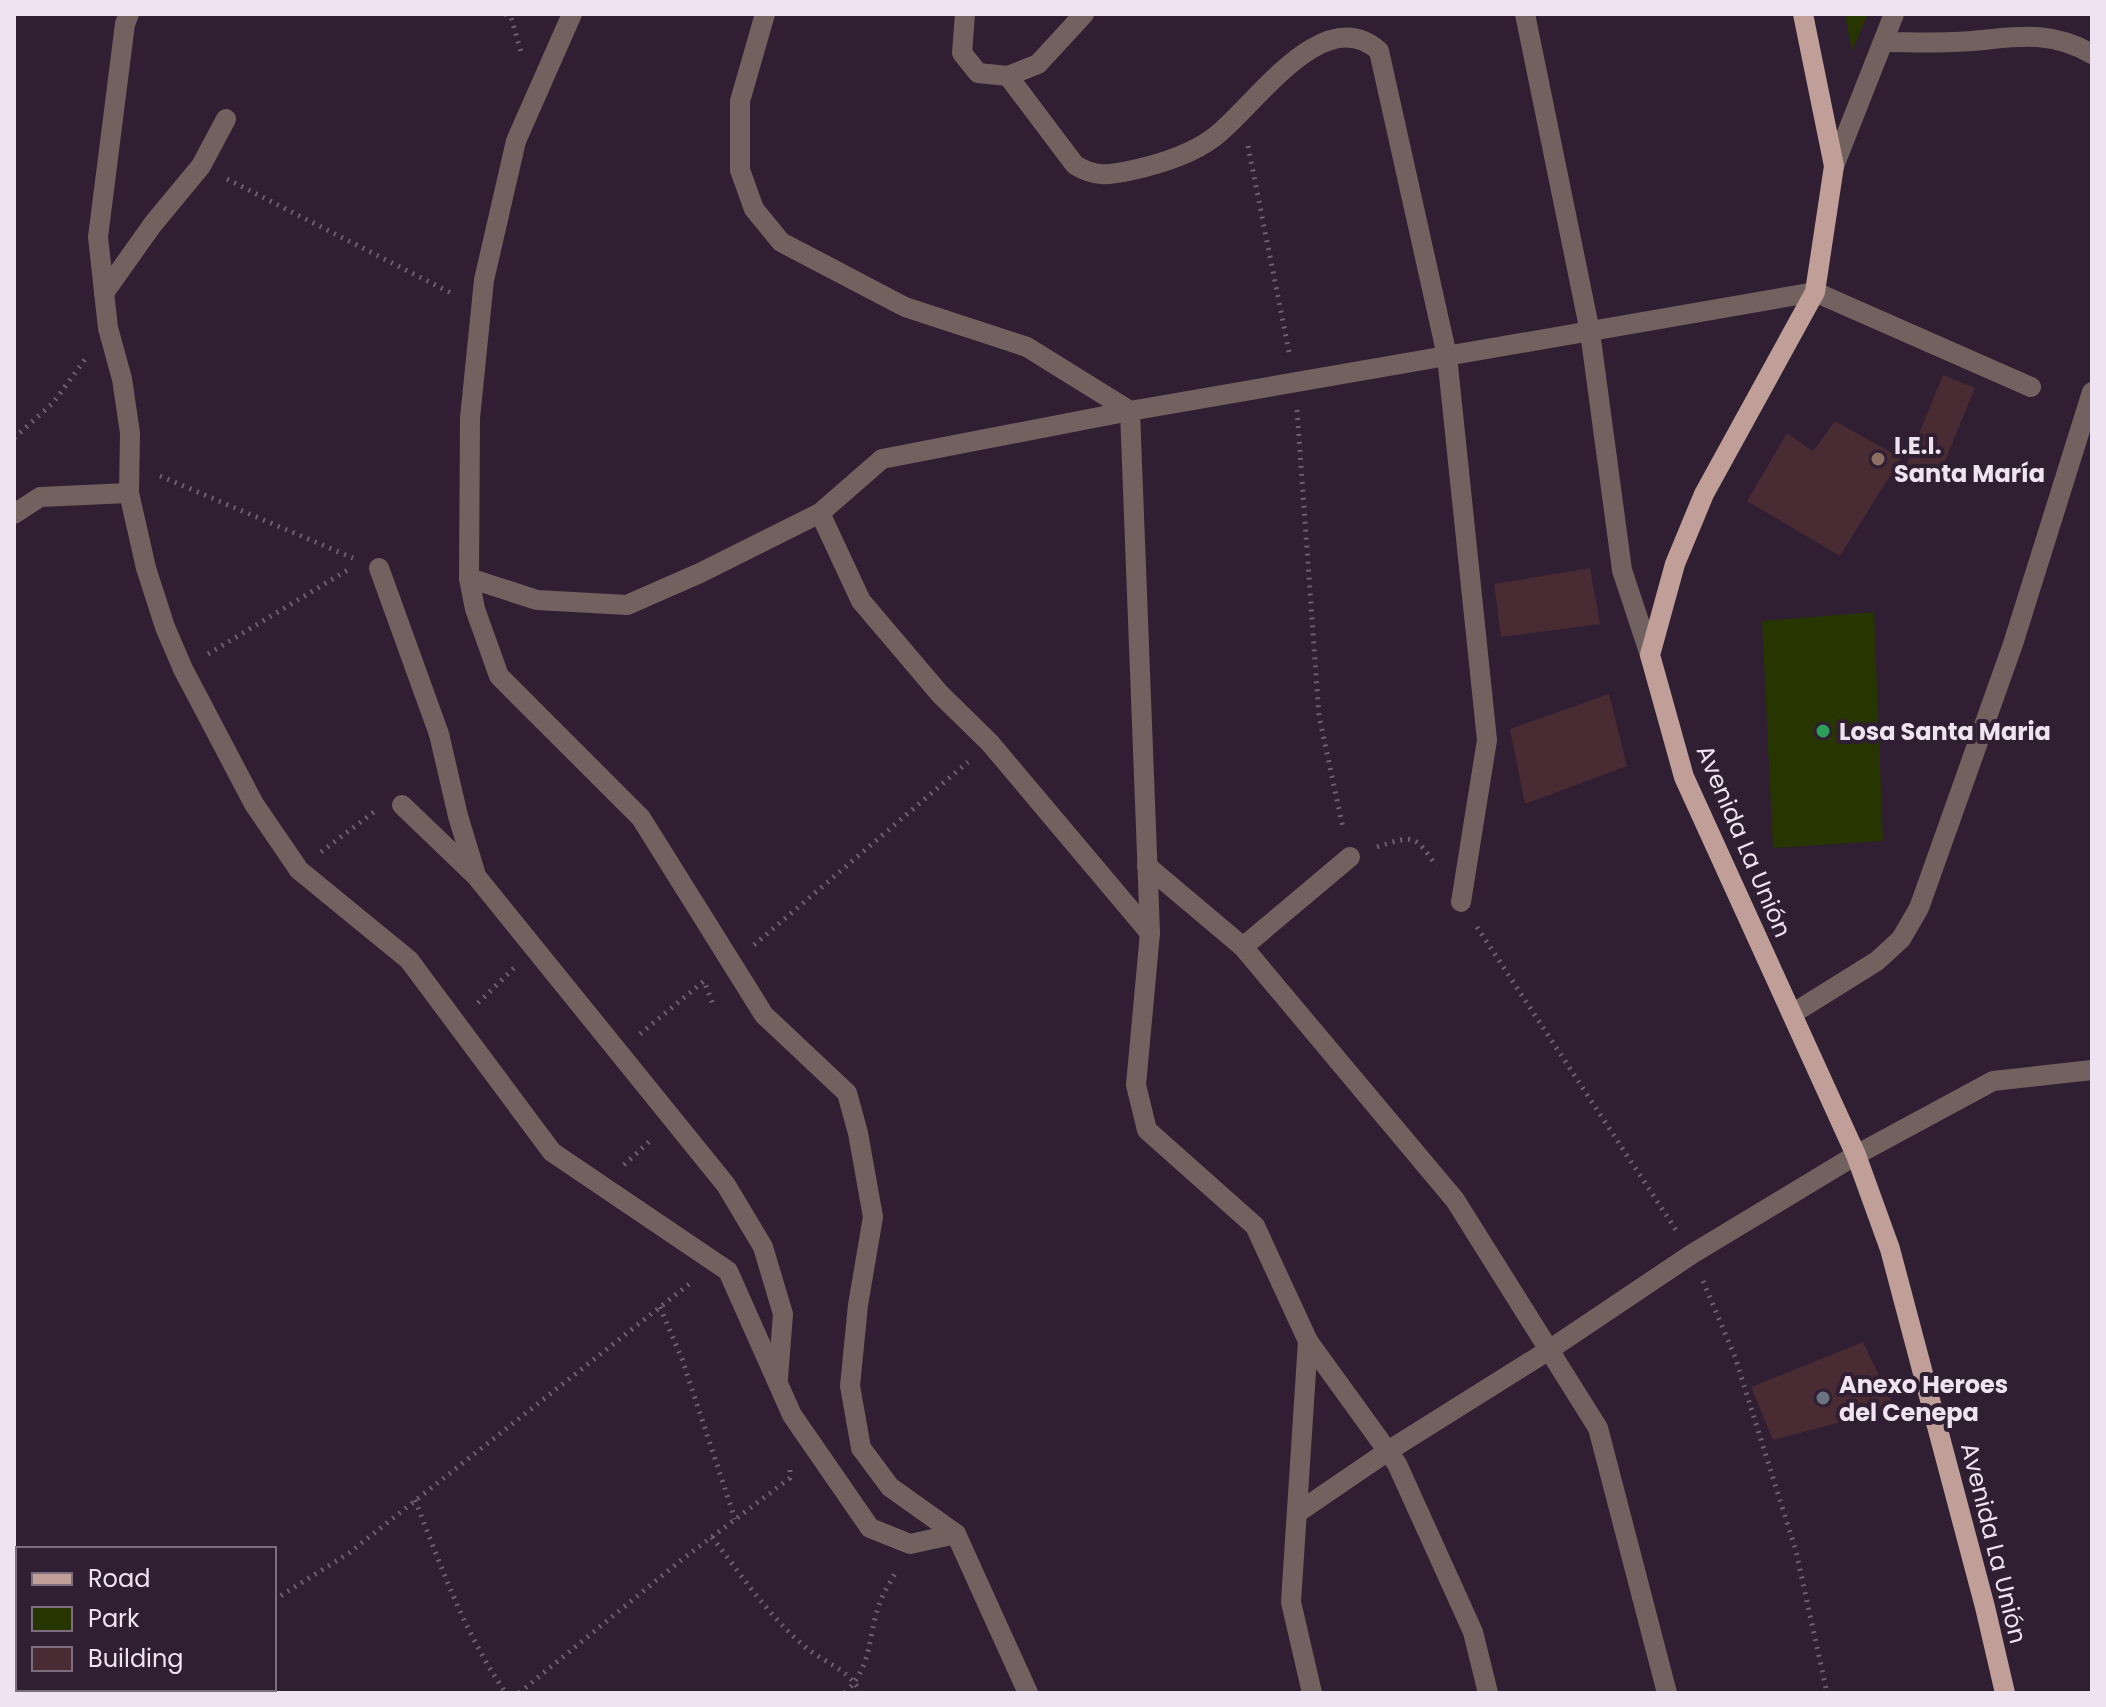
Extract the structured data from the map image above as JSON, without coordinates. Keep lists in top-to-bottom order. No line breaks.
{"streets":{"main road":["Avenida La Unión"]},"places":["I.E.I. Santa María","Losa Santa Maria","Anexo Heroes del Cenepa"],"legend":["Road","Park","Building"]}
